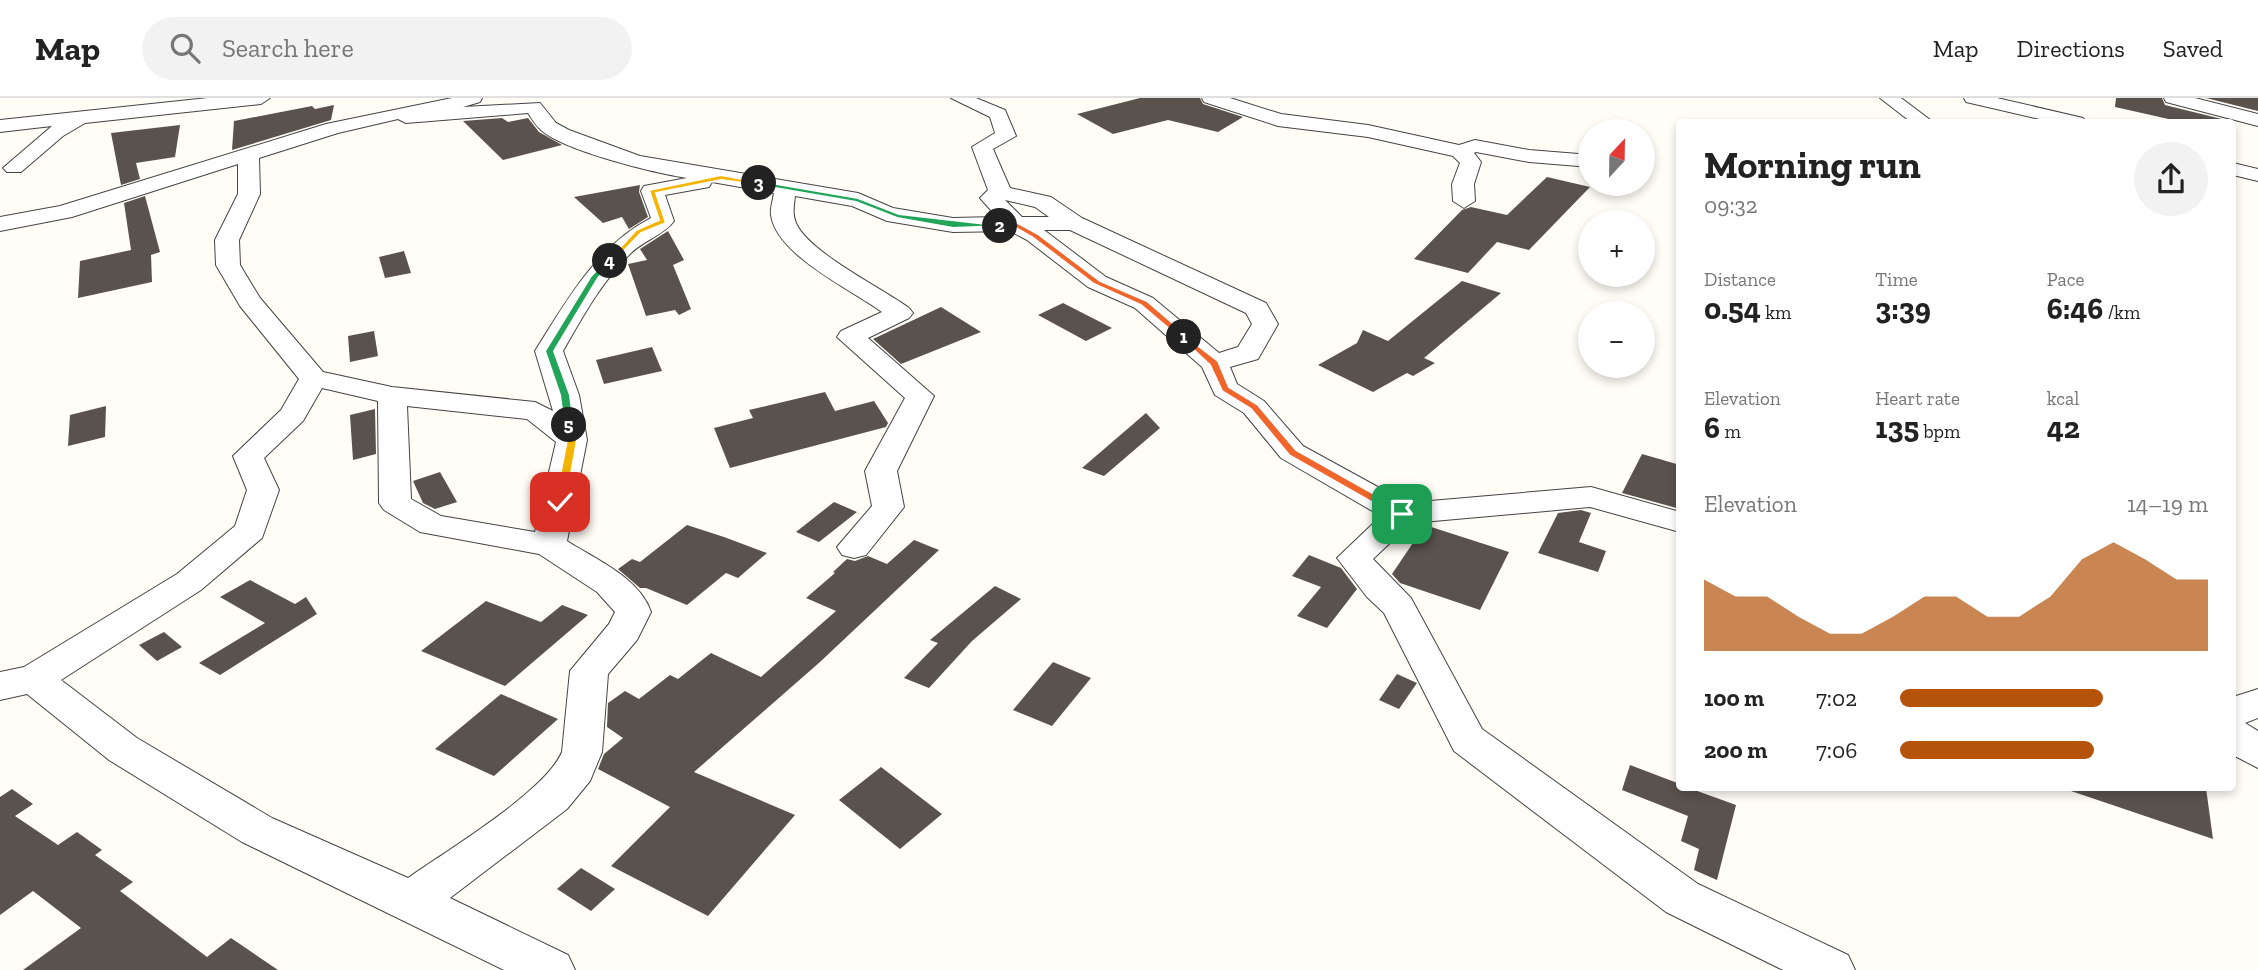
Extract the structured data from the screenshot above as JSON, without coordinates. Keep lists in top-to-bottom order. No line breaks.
{"north":"top","page":{"header":"Map","search":"Search here","nav":["Map","Directions","Saved"],"map_buttons":["+","−"],"heading":["Morning run","09:32"],"pins":["3","2","4","1","5"],"stats":[["Distance","0.54 km"],["Time","3:39"],["Pace","6:46 /km"],["Elevation","6 m"],["Heart rate","135 bpm"],["kcal","42"]],"chart":["Elevation","14–19 m"],"list":[{"name":"100 m","note":"7:02"},{"name":"200 m","note":"7:06"}]}}
